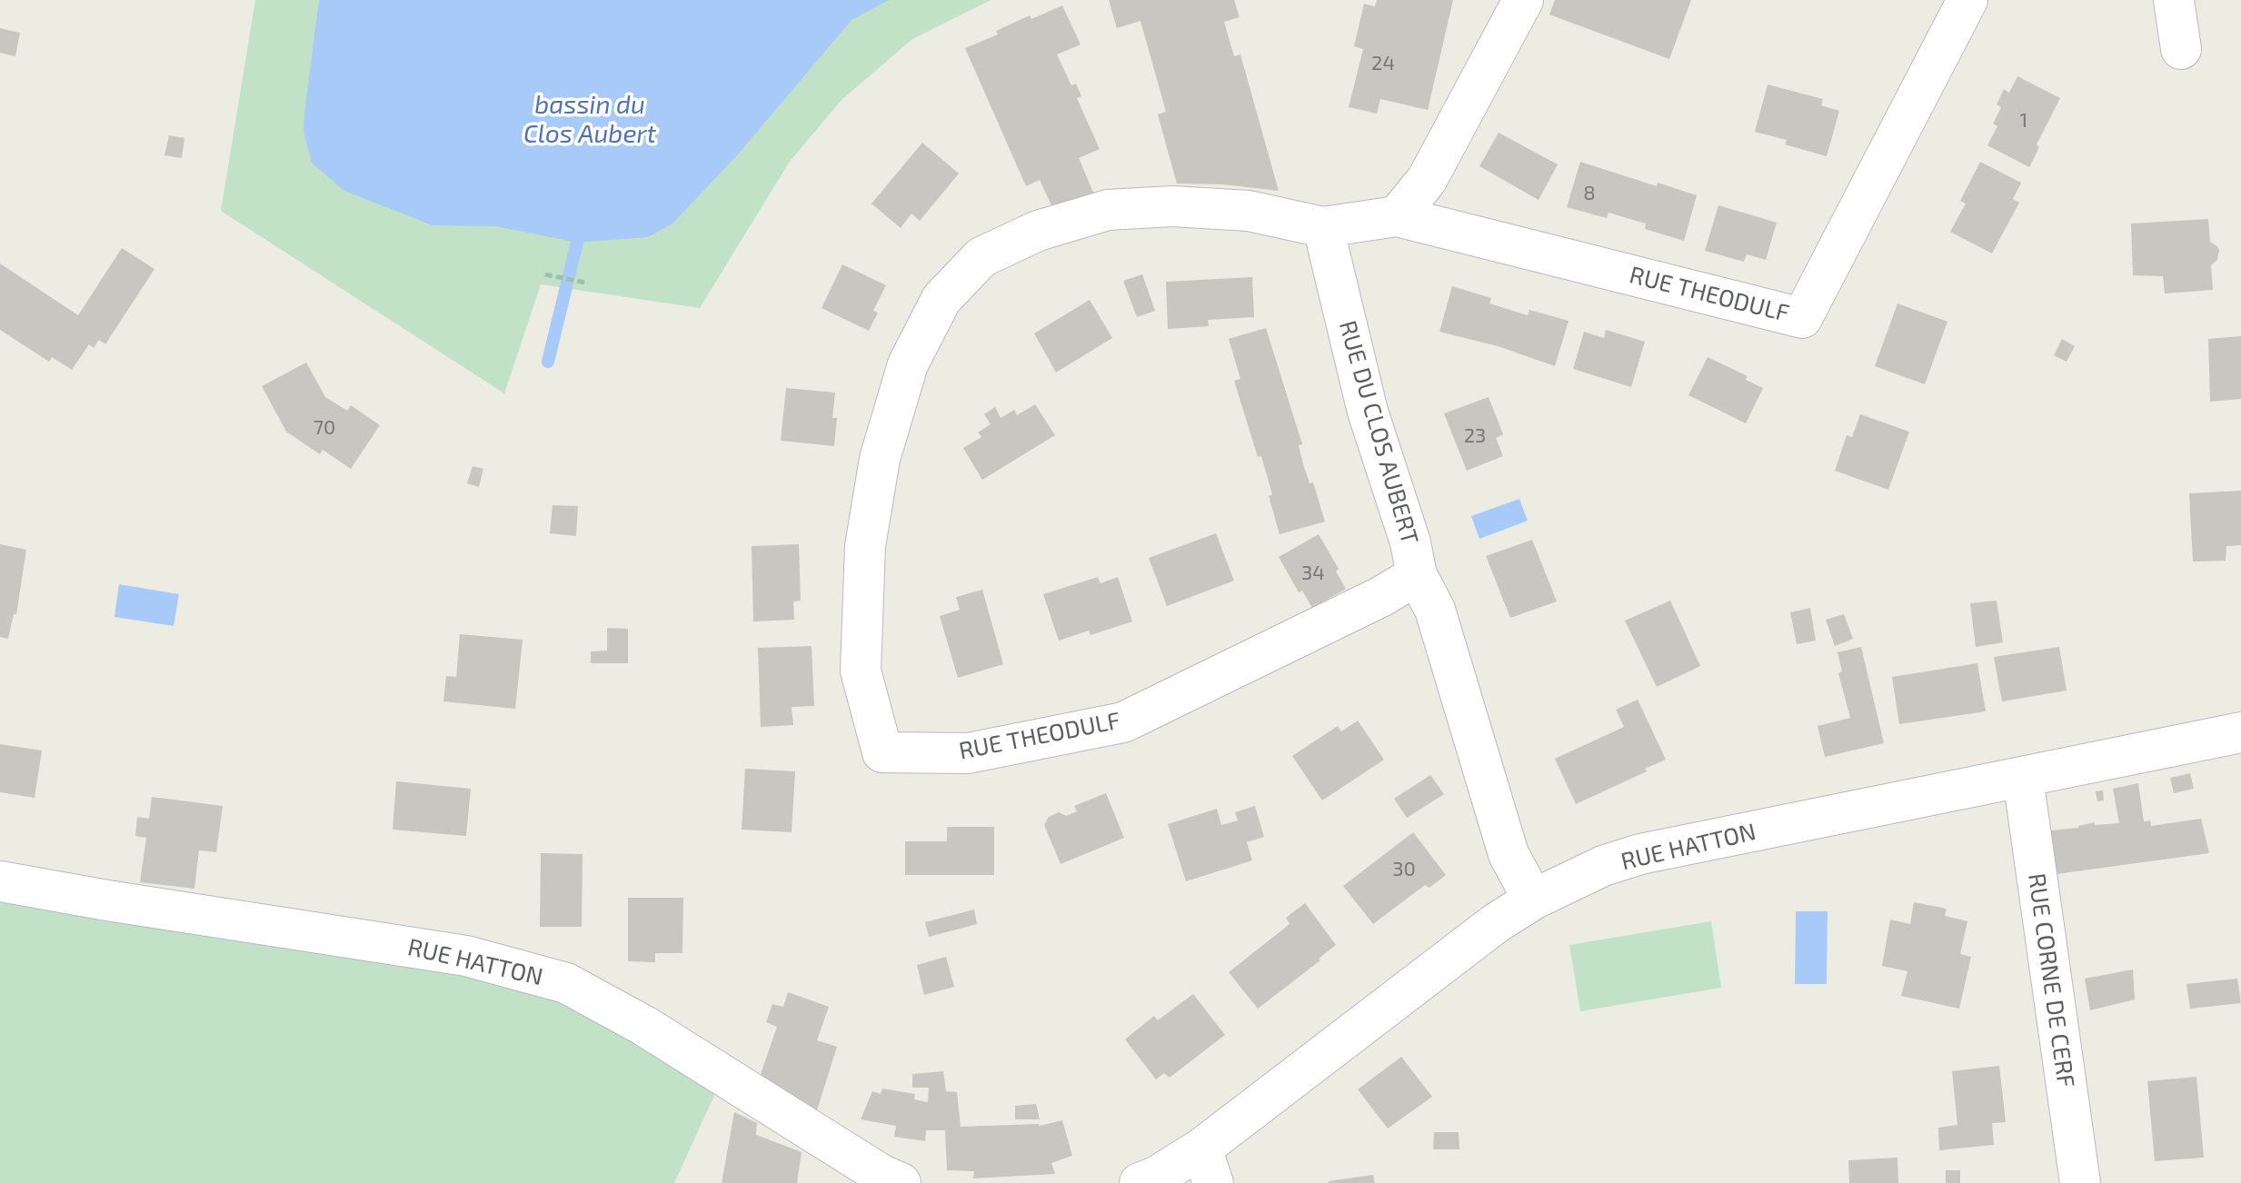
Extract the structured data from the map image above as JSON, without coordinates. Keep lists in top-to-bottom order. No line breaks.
{"streets":{"street":["RUE THEODULF","RUE DU CLOS AUBERT","RUE HATTON","RUE CORNE DE CERF"]},"crossings":[["RUE THEODULF","RUE DU CLOS AUBERT"],["RUE DU CLOS AUBERT","RUE HATTON"],["RUE HATTON","RUE CORNE DE CERF"]],"water":["bassin du Clos Aubert"],"house_numbers":["24","1","8","70","23","34","30"]}
